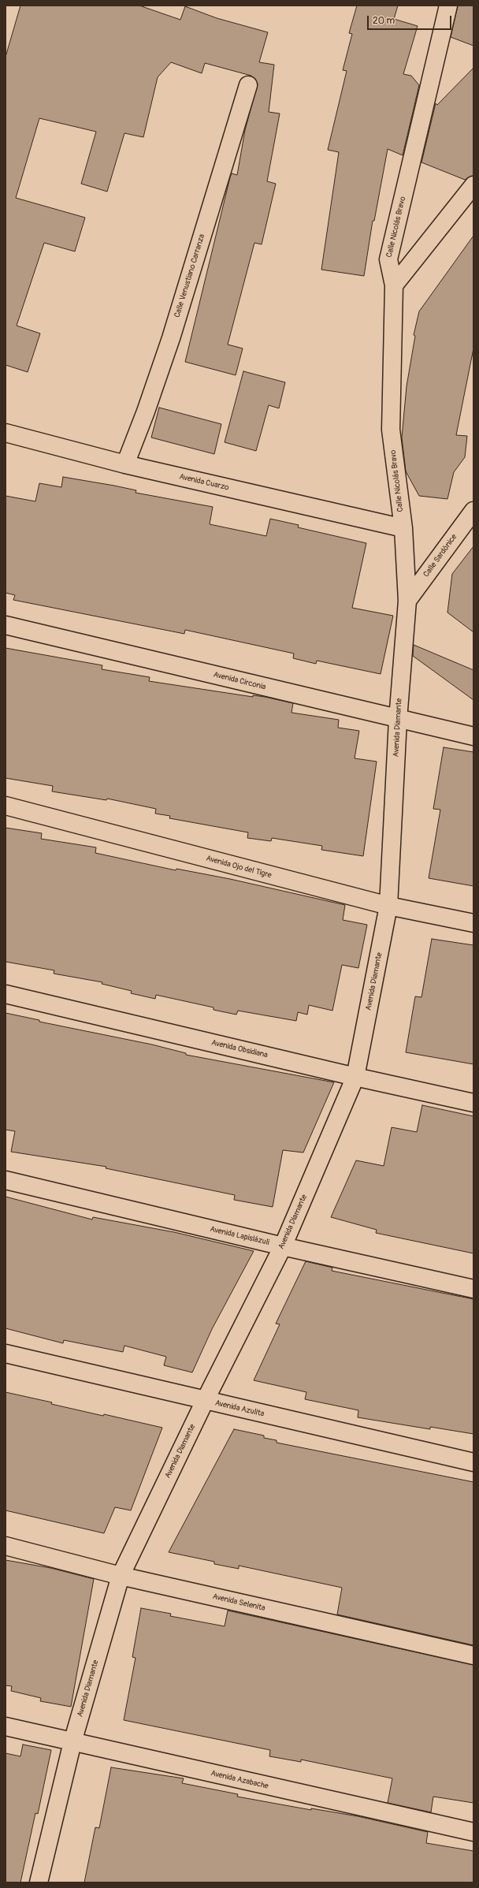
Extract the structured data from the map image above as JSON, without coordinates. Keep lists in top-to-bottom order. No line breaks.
{"streets":{"street":["Calle Nicolás Bravo","Calle Venustiano Carranza","Avenida Cuarzo","Calle Sardónice","Avenida Circonia","Avenida Diamante","Avenida Ojo del Tigre","Avenida Obsidiana","Avenida Lapislázuli","Avenida Azulita","Avenida Selenita","Avenida Azabache"]},"crossings":[["Calle Nicolás Bravo","Avenida Cuarzo"],["Calle Nicolás Bravo","Avenida Diamante"],["Calle Venustiano Carranza","Avenida Cuarzo"],["Avenida Cuarzo","Avenida Diamante"],["Calle Sardónice","Avenida Diamante"],["Avenida Circonia","Avenida Diamante"],["Avenida Diamante","Avenida Ojo del Tigre"],["Avenida Diamante","Avenida Obsidiana"],["Avenida Diamante","Avenida Lapislázuli"],["Avenida Diamante","Avenida Azulita"],["Avenida Diamante","Avenida Selenita"],["Avenida Diamante","Avenida Azabache"]],"scale_bar":"20 m"}
